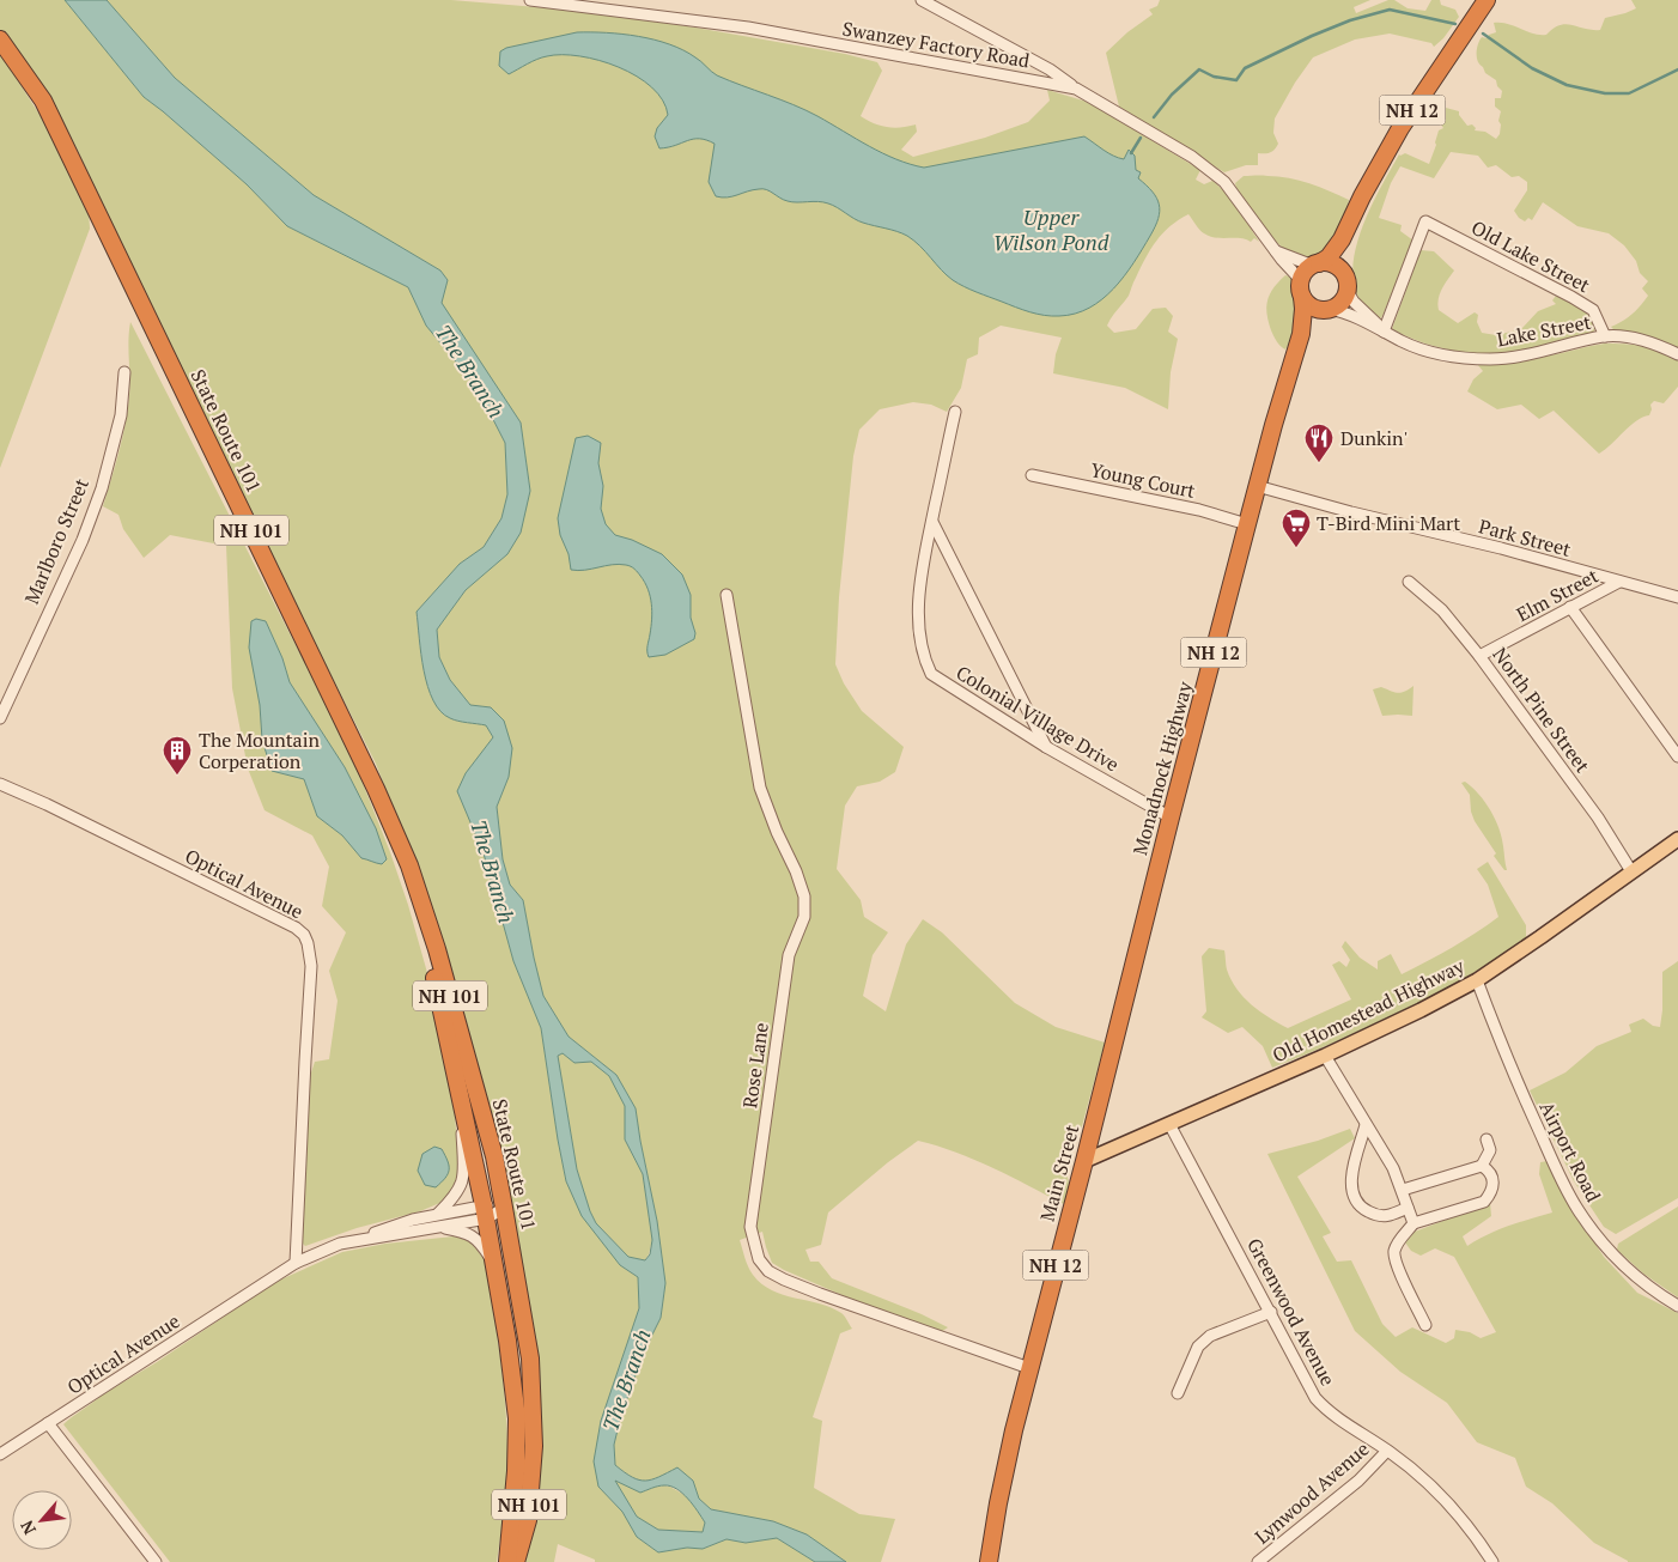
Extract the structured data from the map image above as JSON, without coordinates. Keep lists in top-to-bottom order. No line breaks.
{"streets":{"highway":["NH 12","State Route 101","NH 101","Monadnock Highway","Main Street"],"main road":["Old Homestead Highway"],"street":["Swanzey Factory Road","Old Lake Street","Lake Street","Young Court","Park Street","Marlboro Street","Elm Street","North Pine Street","Colonial Village Drive","Optical Avenue","Rose Lane","Airport Road","Greenwood Avenue","Lynwood Avenue"]},"crossings":[["Swanzey Factory Road","NH 12"],["Swanzey Factory Road","Lake Street"],["Swanzey Factory Road","Monadnock Highway"],["NH 12","Lake Street"],["NH 12","Monadnock Highway"],["Old Lake Street","Lake Street"],["Lake Street","Monadnock Highway"],["Young Court","Monadnock Highway"],["Park Street","Elm Street"],["Park Street","Monadnock Highway"],["Elm Street","North Pine Street"],["North Pine Street","Old Homestead Highway"],["Colonial Village Drive","Monadnock Highway"],["Monadnock Highway","Main Street"],["Old Homestead Highway","Airport Road"],["Old Homestead Highway","Main Street"],["Old Homestead Highway","Greenwood Avenue"],["Rose Lane","Main Street"],["Greenwood Avenue","Lynwood Avenue"]],"water":["Upper Wilson Pond","The Branch"],"places":{"restaurant":["Dunkin'"],"supermarket":["T-Bird Mini Mart"],"building":["The Mountain Corperation"]},"north":"bottom left"}
